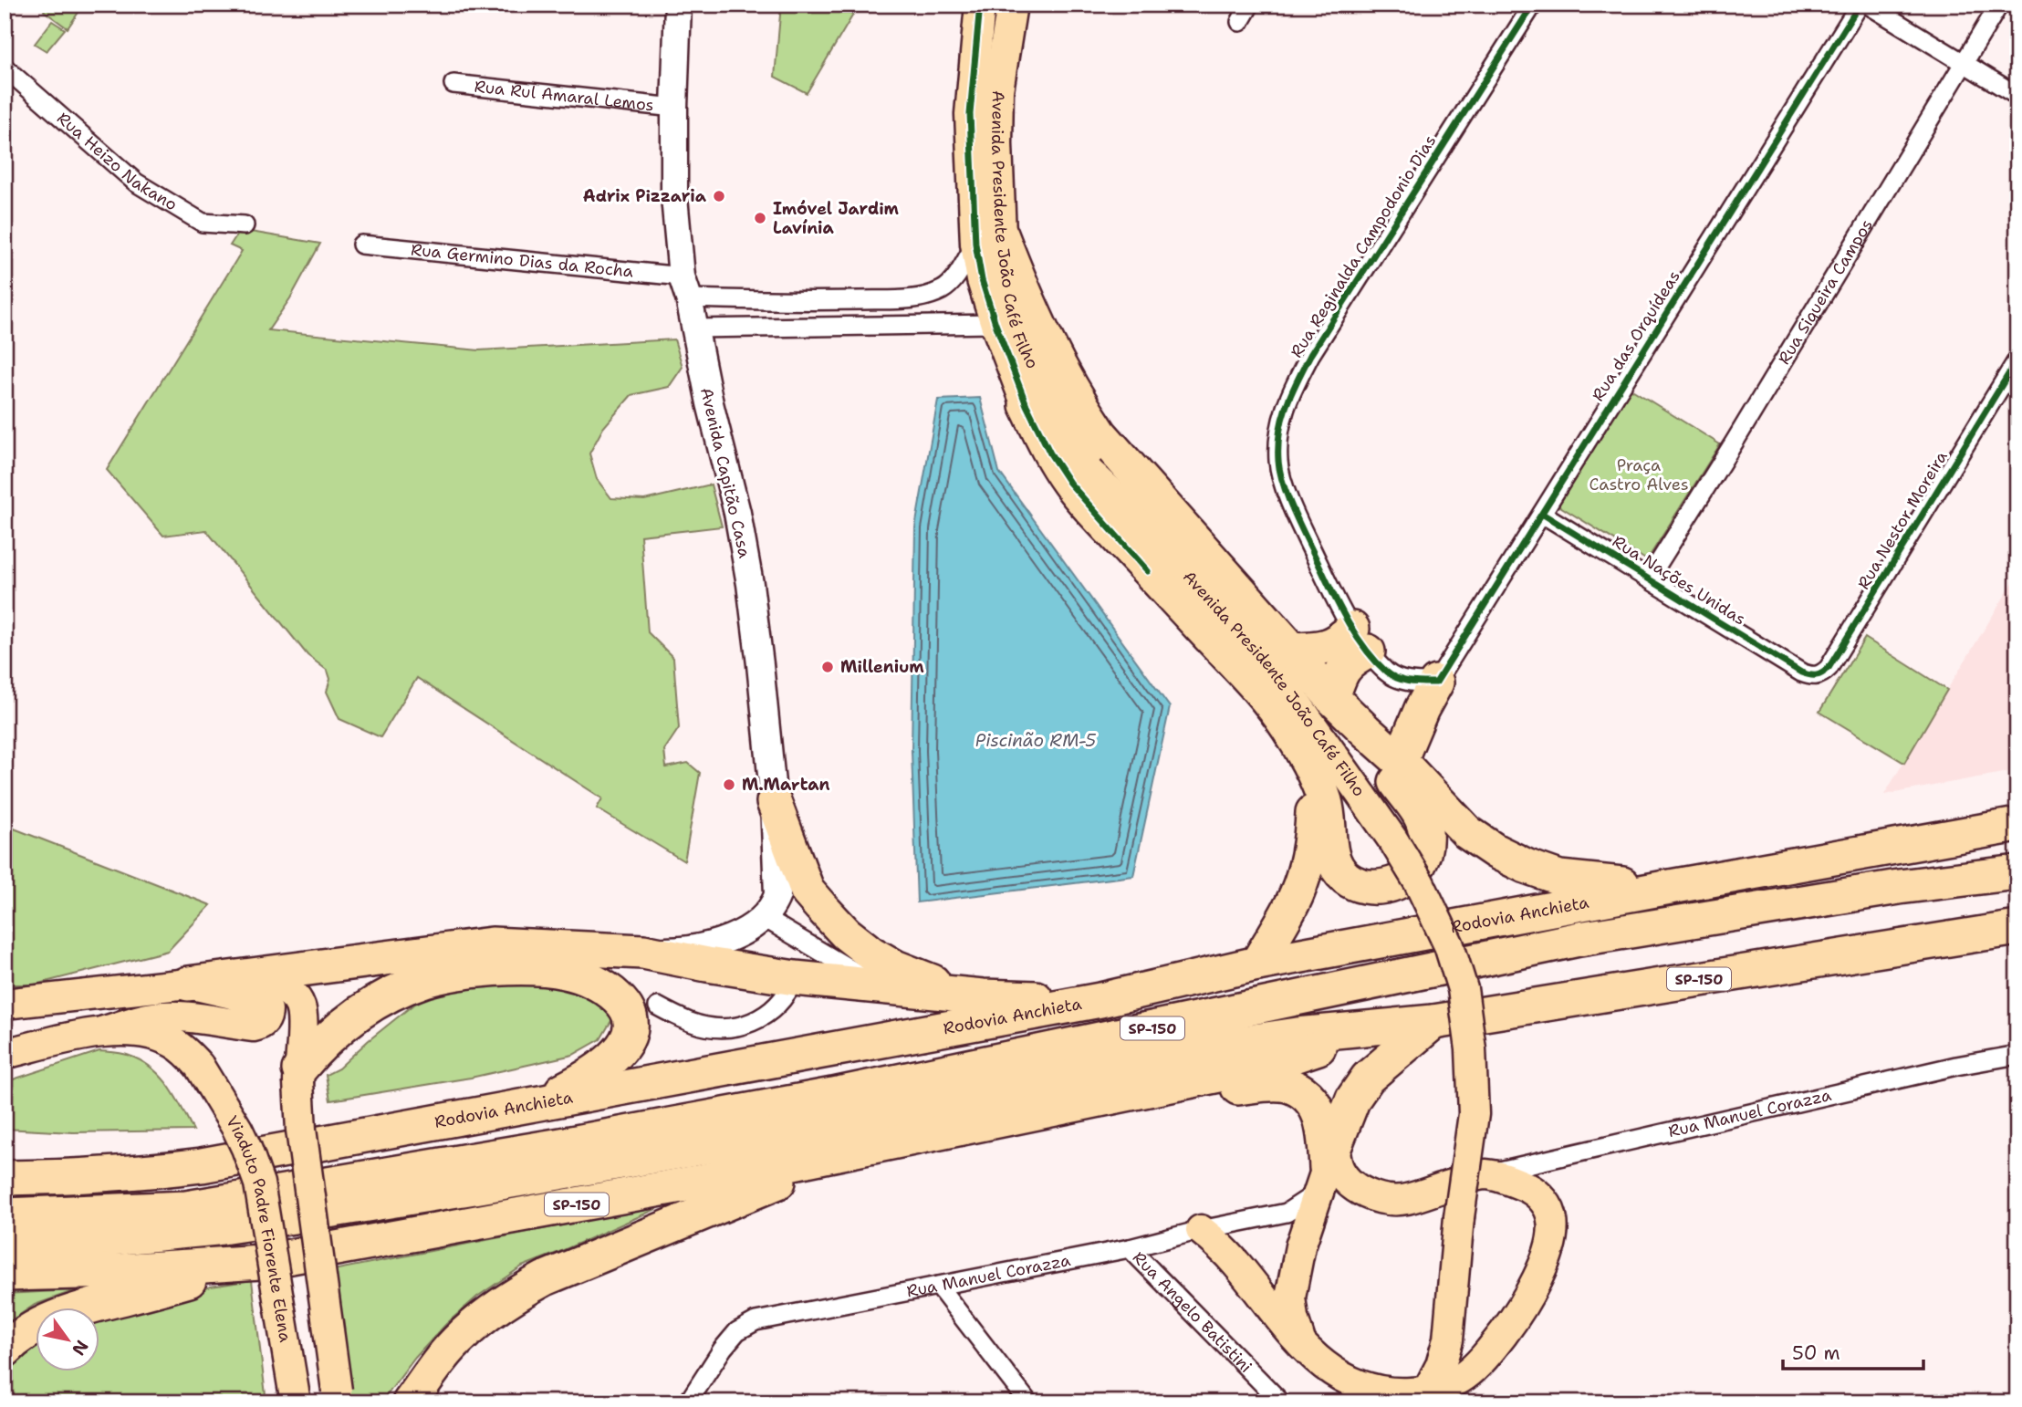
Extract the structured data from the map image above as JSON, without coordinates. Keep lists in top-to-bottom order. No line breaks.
{"streets":{"highway":["Rodovia Anchieta","SP-150"],"main road":["Avenida Presidente João Café Filho","Avenida Capitão Casa","Viaduto Padre Fiorente Elena"],"street":["Rua Rul Amaral Lemos","Rua Heizo Nakano","Rua Reginalda Campodonio Dias","Rua Germino Dias da Rocha","Rua Siqueira Campos","Rua das Orquídeas","Rua Nestor Moreira","Rua Nações Unidas","Rua Manuel Corazza","Rua Angelo Batistini"]},"crossings":[["Rua Rul Amaral Lemos","Avenida Capitão Casa"],["Avenida Presidente João Café Filho","Rua Germino Dias da Rocha"],["Rua Reginalda Campodonio Dias","Rua das Orquídeas"],["Rua Germino Dias da Rocha","Avenida Capitão Casa"],["Rua Siqueira Campos","Rua Nações Unidas"],["Rua das Orquídeas","Rua Nações Unidas"],["Rua Nestor Moreira","Rua Nações Unidas"],["Rua Manuel Corazza","Rua Angelo Batistini"]],"water":["Piscinão RM-5"],"parks":["Praça Castro Alves"],"places":["Adrix Pizzaria","Imóvel Jardim Lavínia","Millenium","M.Martan"],"scale_bar":"50 m","north":"bottom right"}
